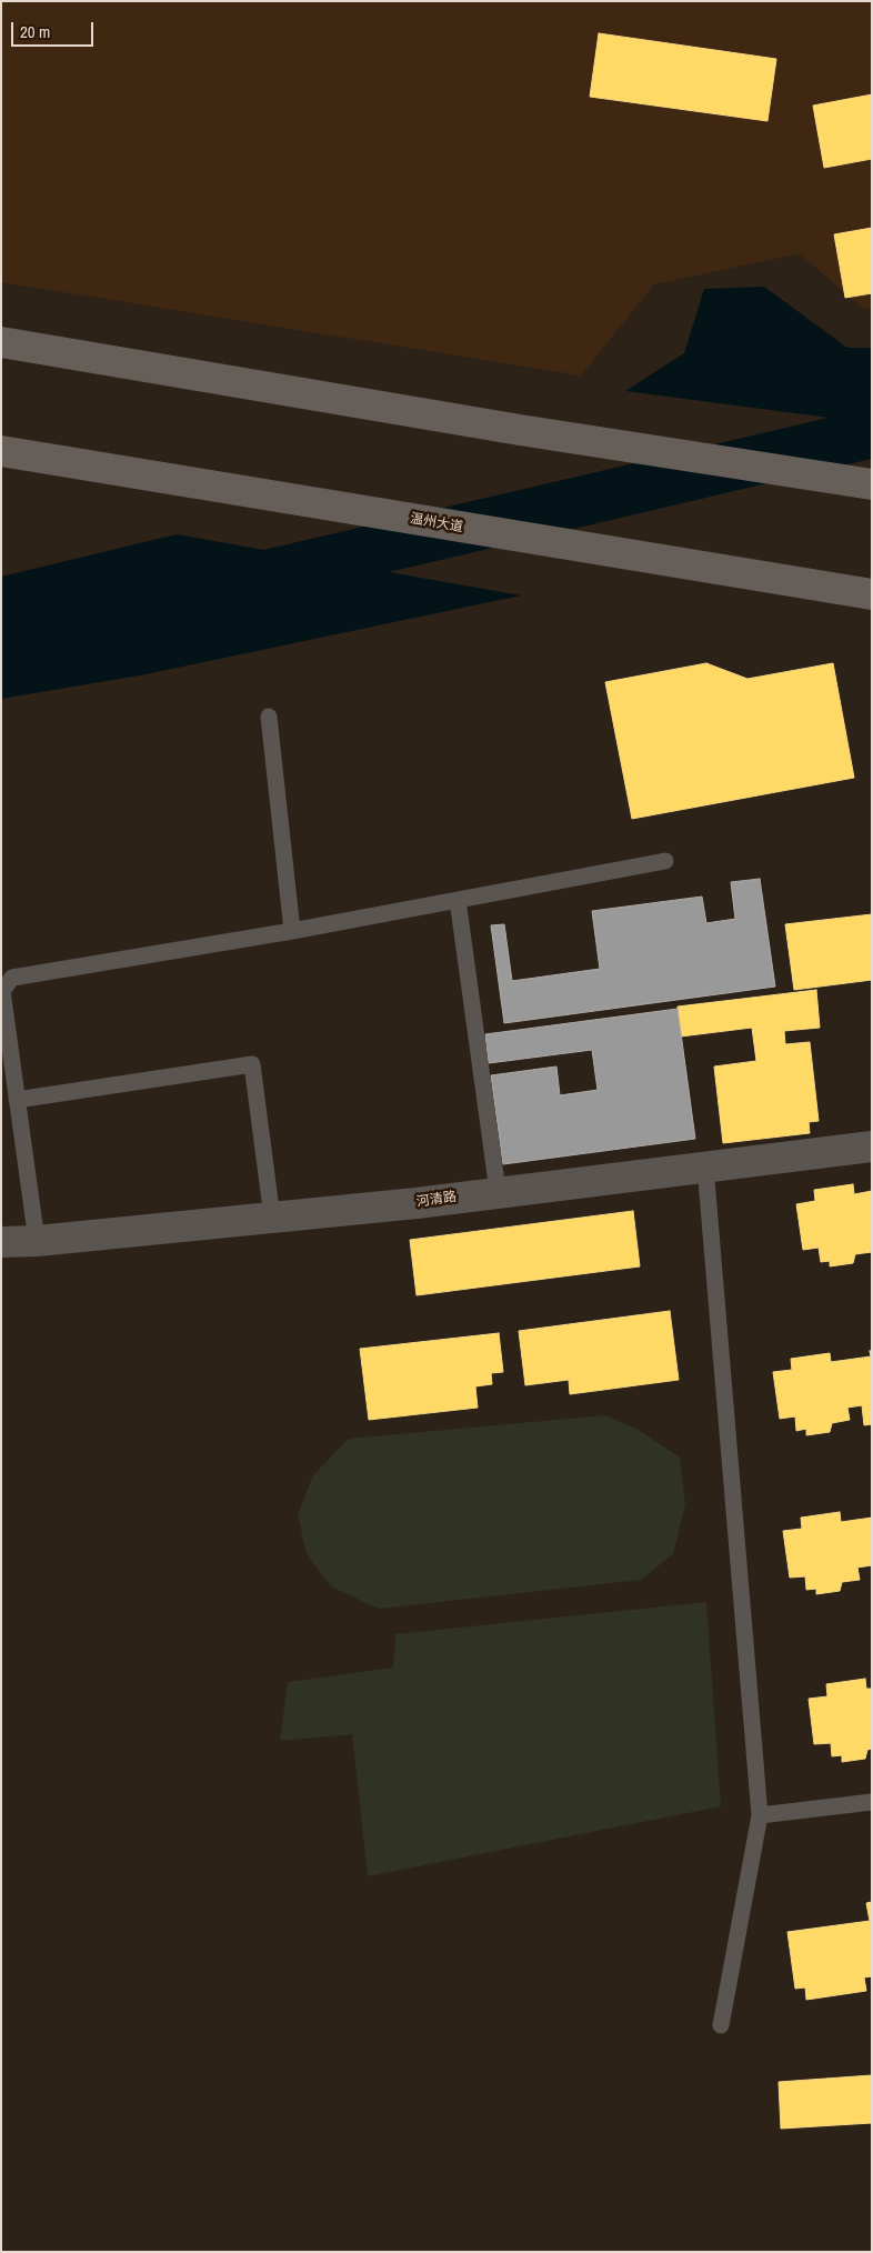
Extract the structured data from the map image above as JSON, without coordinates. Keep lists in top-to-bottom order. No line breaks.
{"streets":{"main road":["温州大道"],"street":["河清路"]},"scale_bar":"20 m"}
